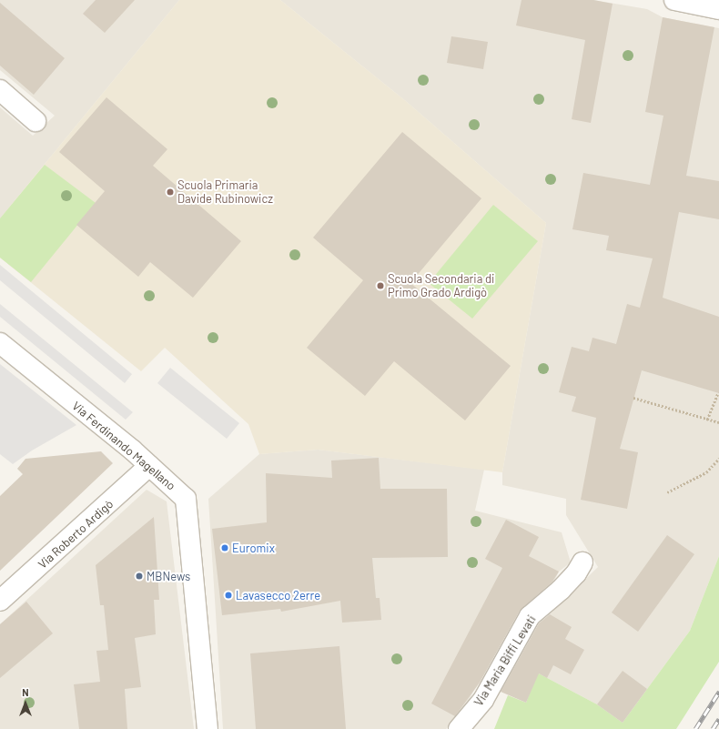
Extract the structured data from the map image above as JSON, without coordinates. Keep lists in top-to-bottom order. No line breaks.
{"streets":{"street":["Via Ferdinando Magellano","Via Roberto Ardigò","Via Maria Biffi Levati"]},"crossings":[["Via Ferdinando Magellano","Via Roberto Ardigò"]],"places":["Scuola Primaria Davide Rubinowicz","Scuola Secondaria di Primo Grado Ardigò","Euromix","MBNews","Lavasecco 2erre"],"north":"top"}
